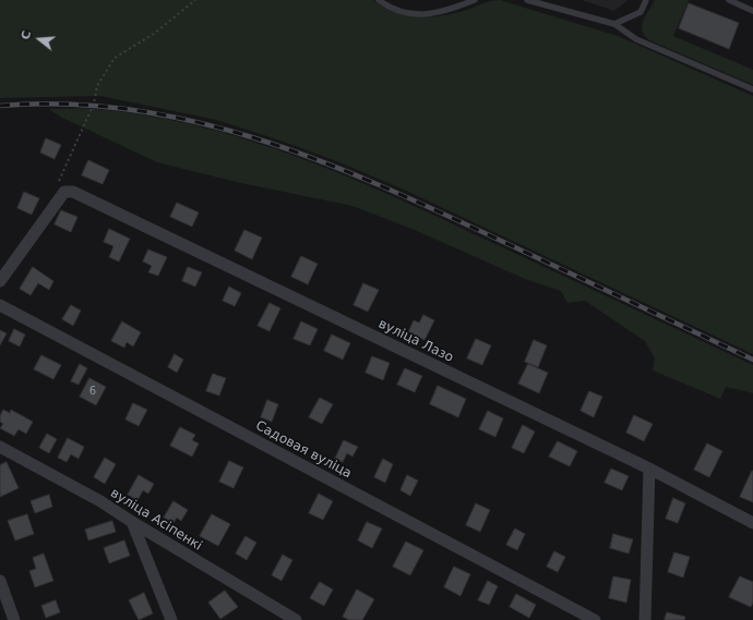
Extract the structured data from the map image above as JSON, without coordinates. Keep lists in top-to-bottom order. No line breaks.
{"streets":{"street":["вуліца Лазо","Садовая вуліца","вуліца Асіпенкі"]},"house_numbers":["6"],"north":"left"}
